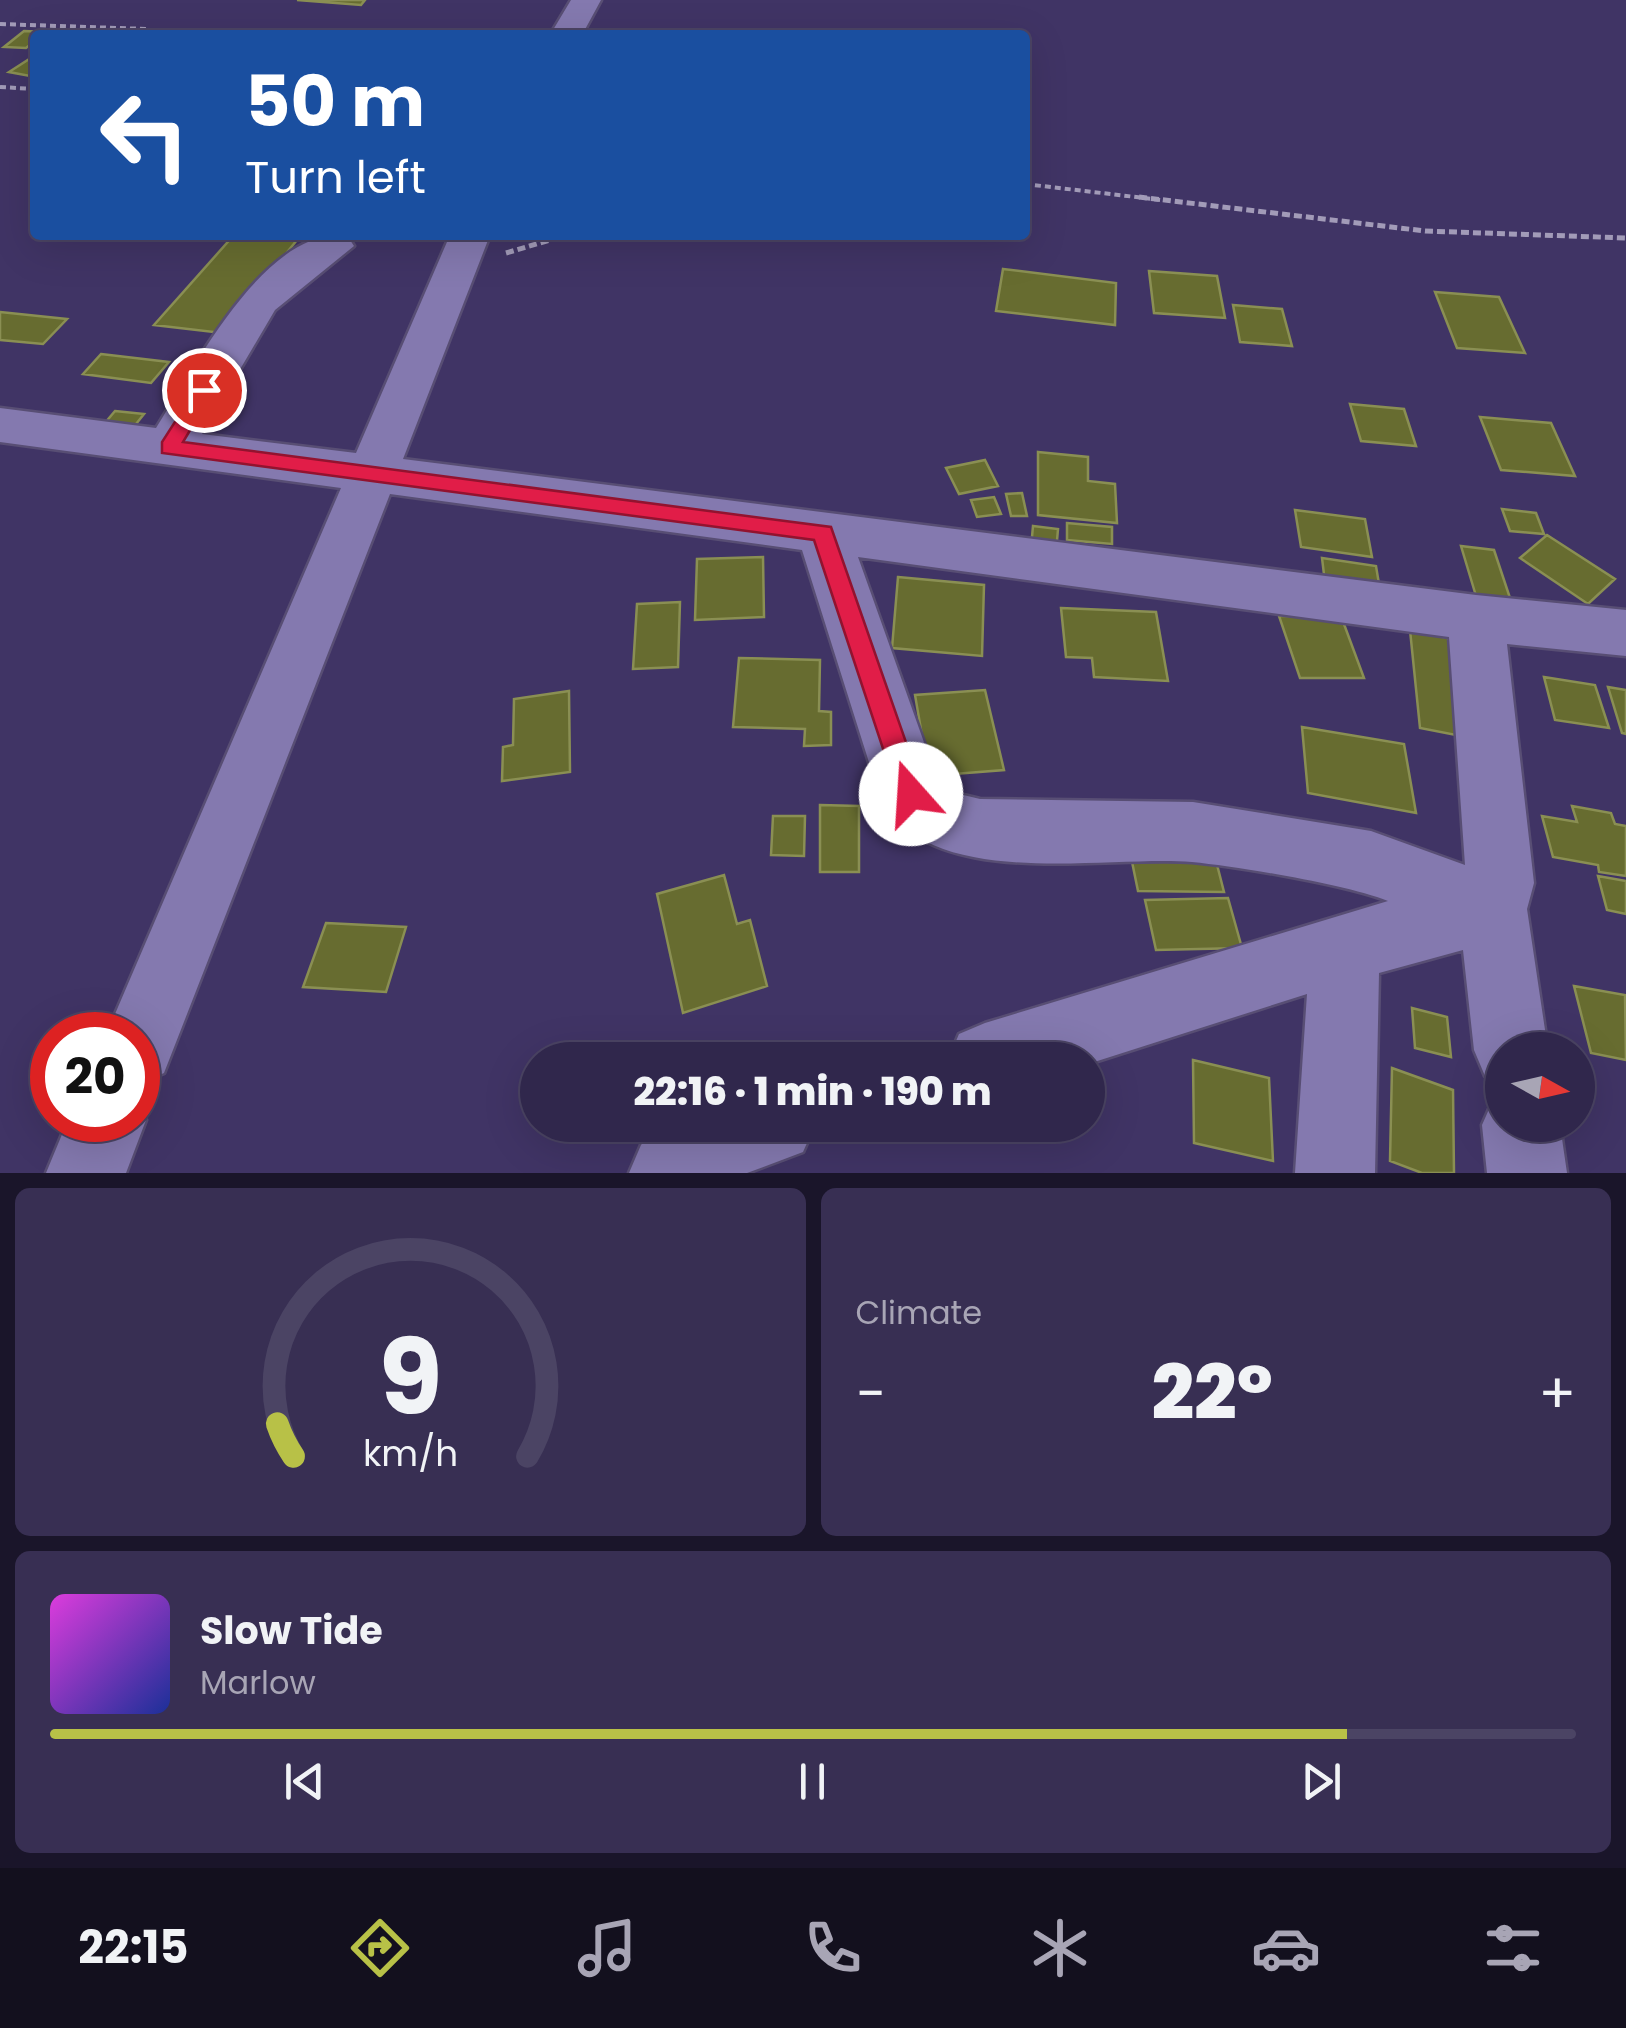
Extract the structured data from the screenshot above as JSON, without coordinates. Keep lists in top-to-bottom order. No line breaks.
{"north":"right","page":{"turn":["50 m","Turn left"],"limit":"20","trip":"22:16 · 1 min · 190 m","tile":"Climate","heat":["−","22°","+"],"song":["Slow Tide","Marlow"],"tabs":"22:15","gauge":["9","km/h"]}}
